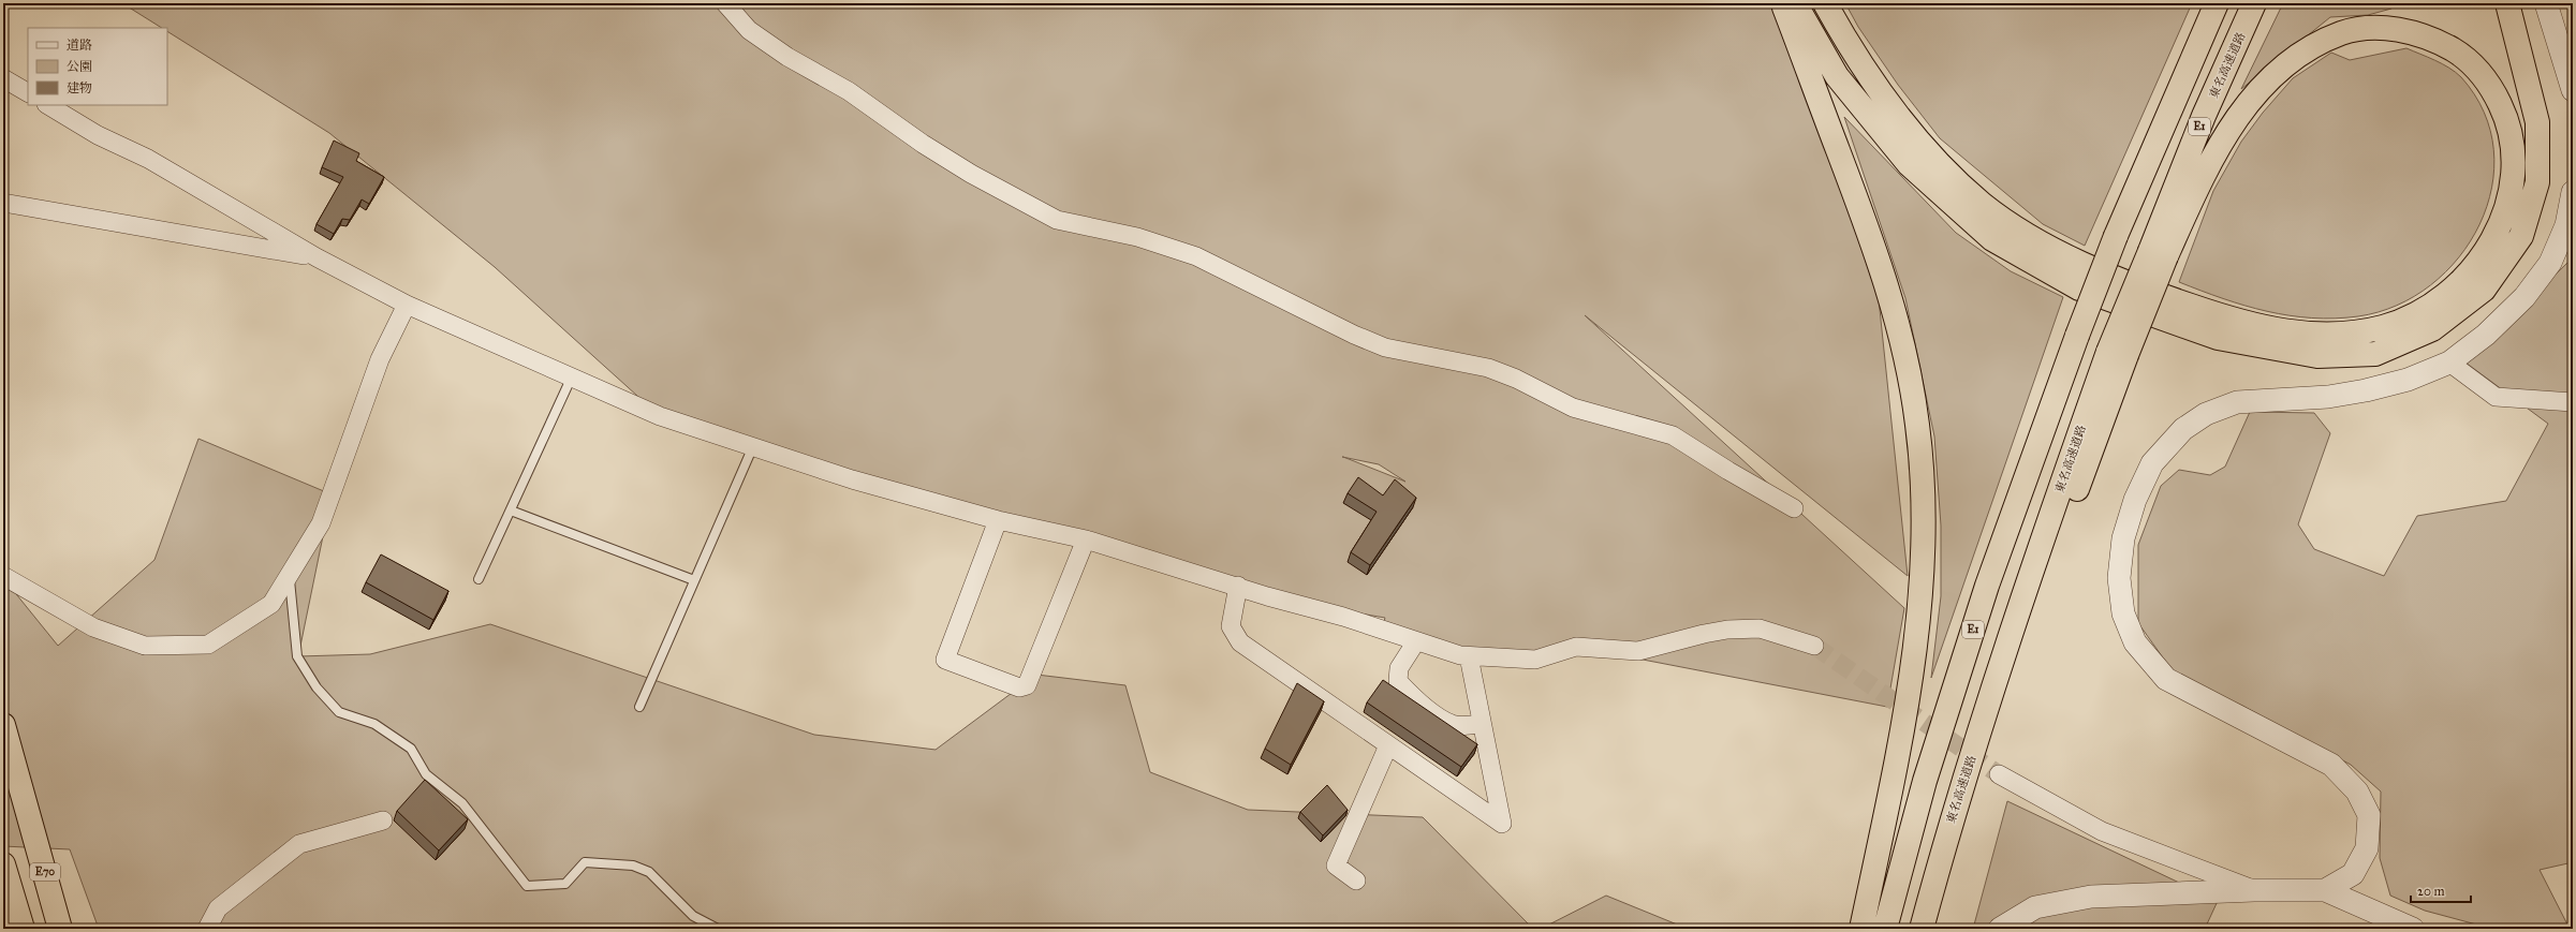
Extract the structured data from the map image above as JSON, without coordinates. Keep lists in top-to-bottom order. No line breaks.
{"streets":{"highway":["東名高速道路","E1","E70"]},"legend":["道路","公園","建物"],"scale_bar":"20 m"}
